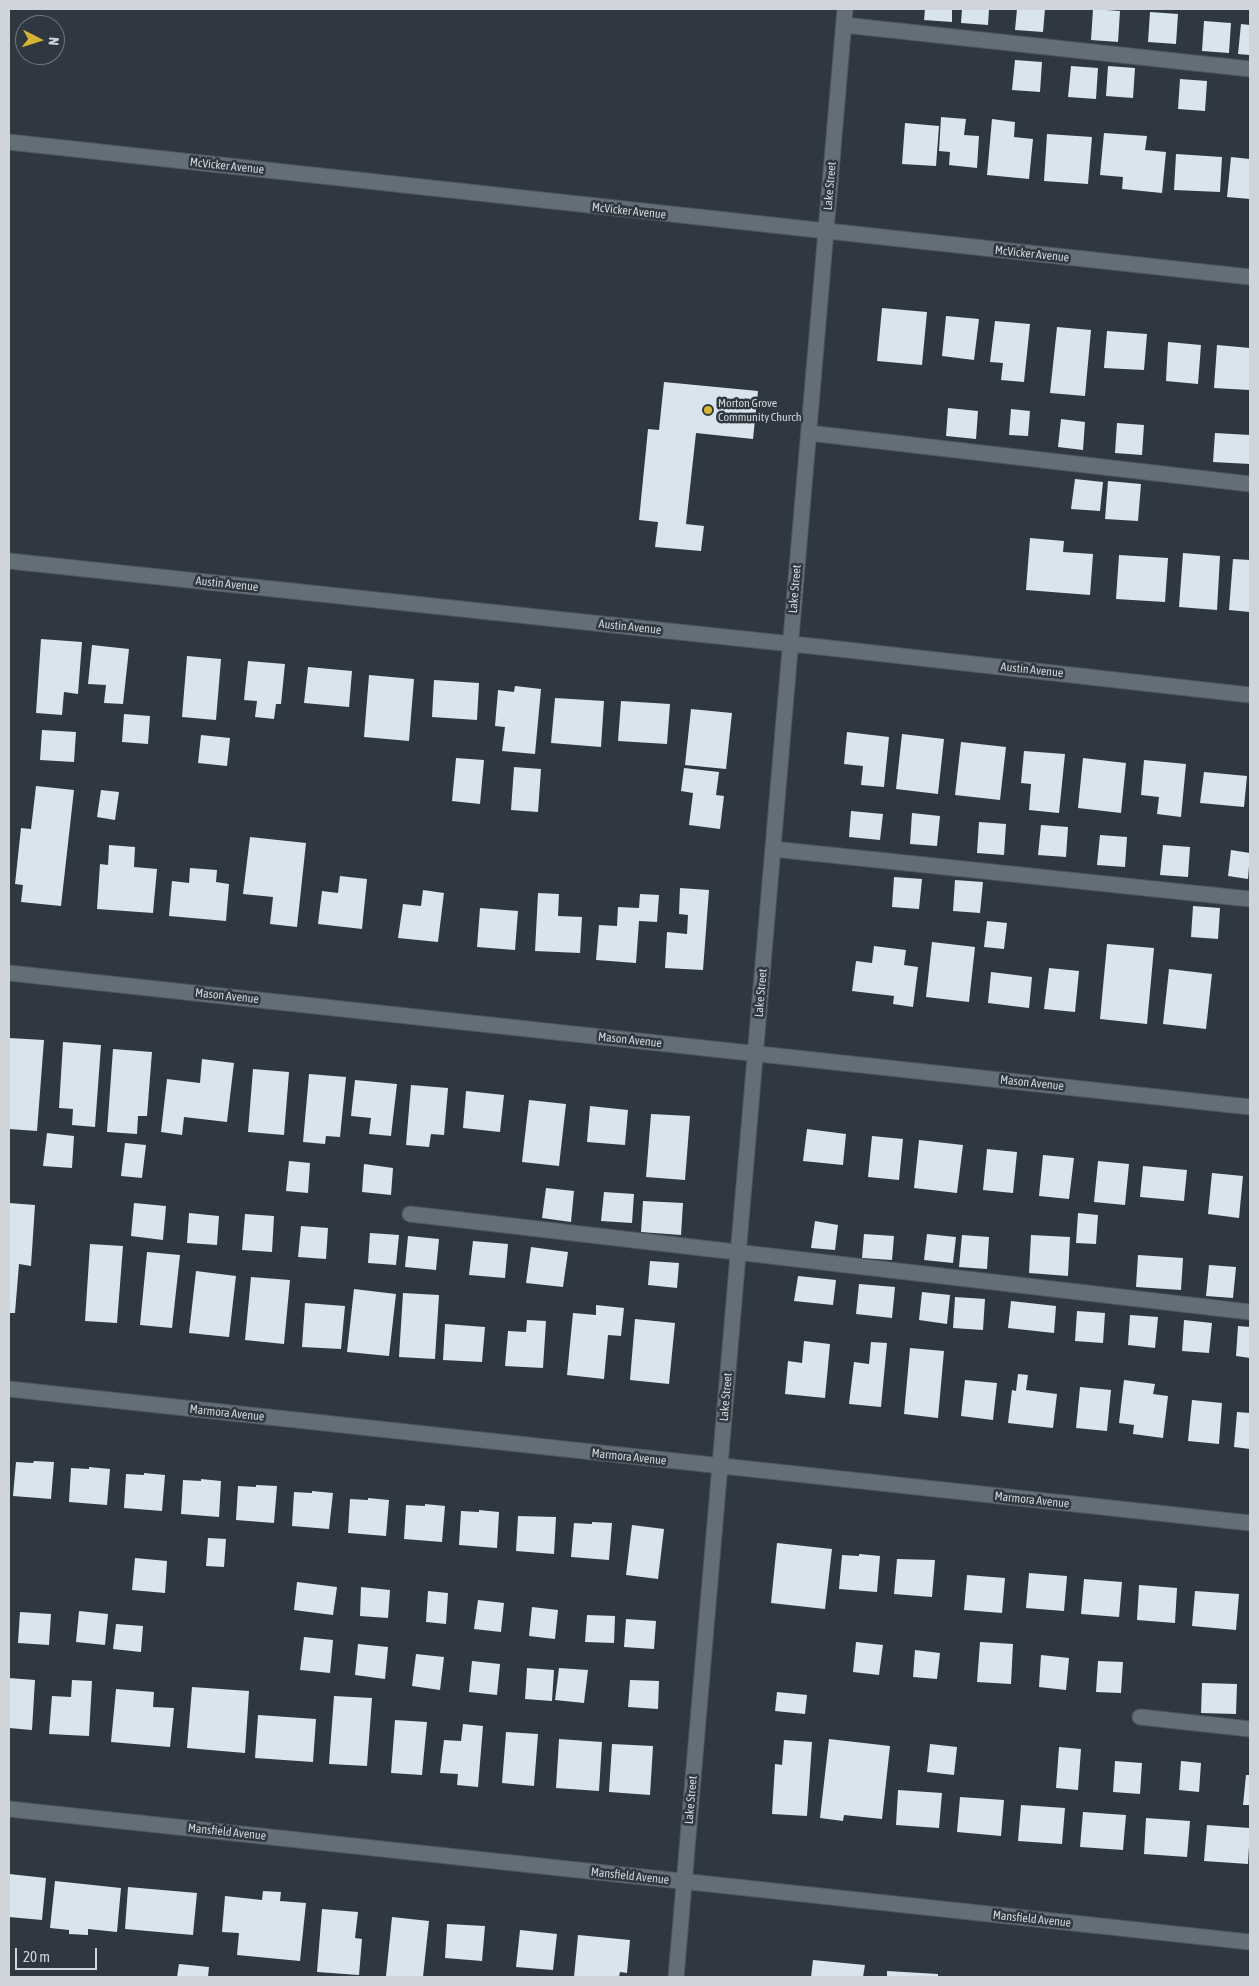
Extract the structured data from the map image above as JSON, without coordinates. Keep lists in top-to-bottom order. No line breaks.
{"streets":{"street":["McVicker Avenue","Lake Street","Austin Avenue","Mason Avenue","Marmora Avenue","Mansfield Avenue"]},"crossings":[["McVicker Avenue","Lake Street"],["Lake Street","Austin Avenue"],["Lake Street","Mason Avenue"],["Lake Street","Marmora Avenue"],["Lake Street","Mansfield Avenue"]],"places":["Morton Grove Community Church"],"scale_bar":"20 m","north":"right"}
